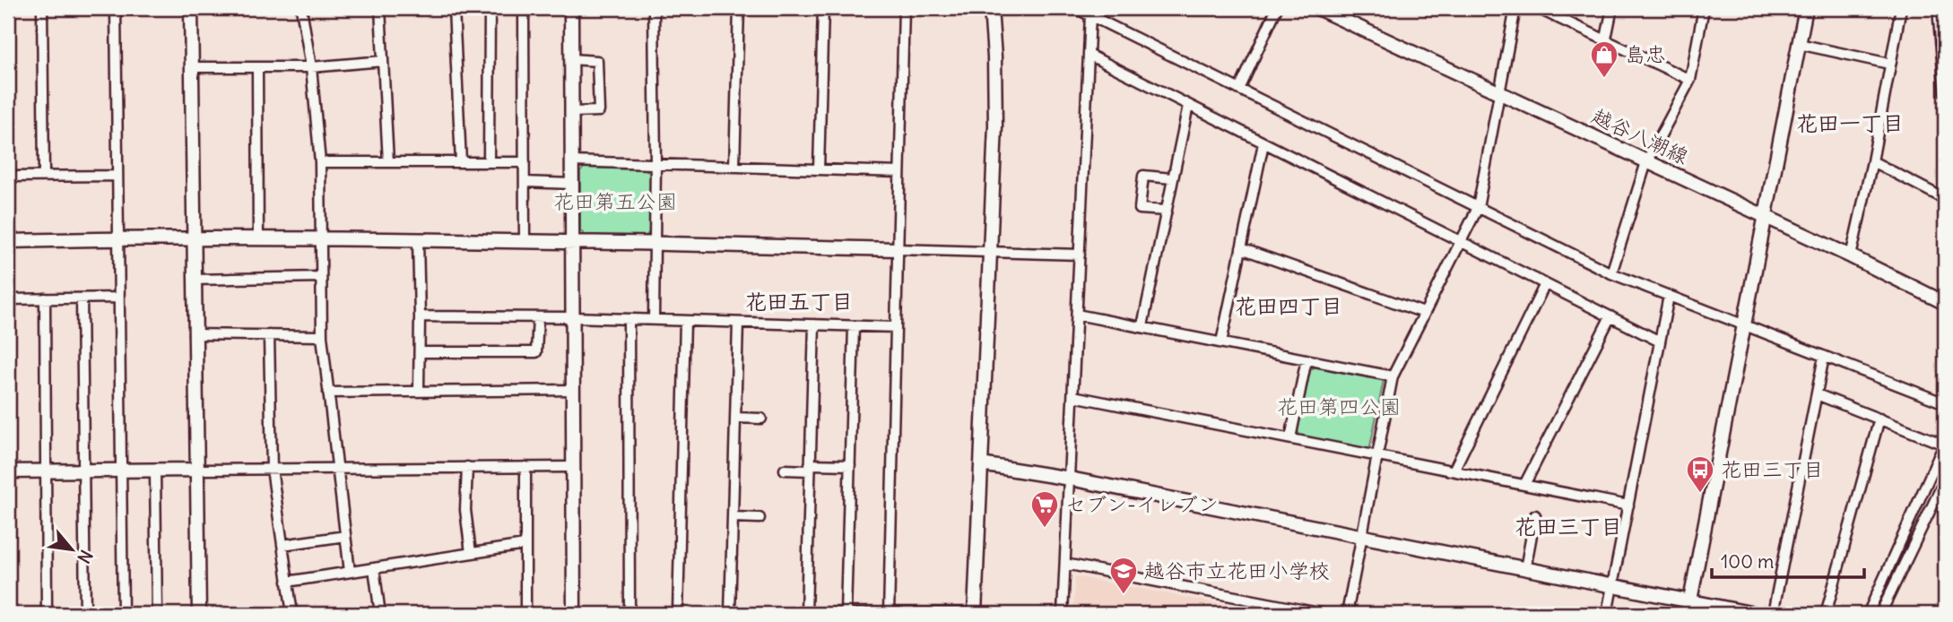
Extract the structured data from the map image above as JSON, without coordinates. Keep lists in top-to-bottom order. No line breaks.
{"streets":{"street":["越谷八潮線"]},"districts":["花田一丁目","花田五丁目","花田四丁目","花田三丁目"],"parks":["花田第五公園","花田第四公園"],"places":{"shop":["島忠"],"bus stop":["花田三丁目"],"supermarket":["セブン-イレブン"],"school or university":["越谷市立花田小学校"]},"scale_bar":"100 m","north":"bottom right"}
